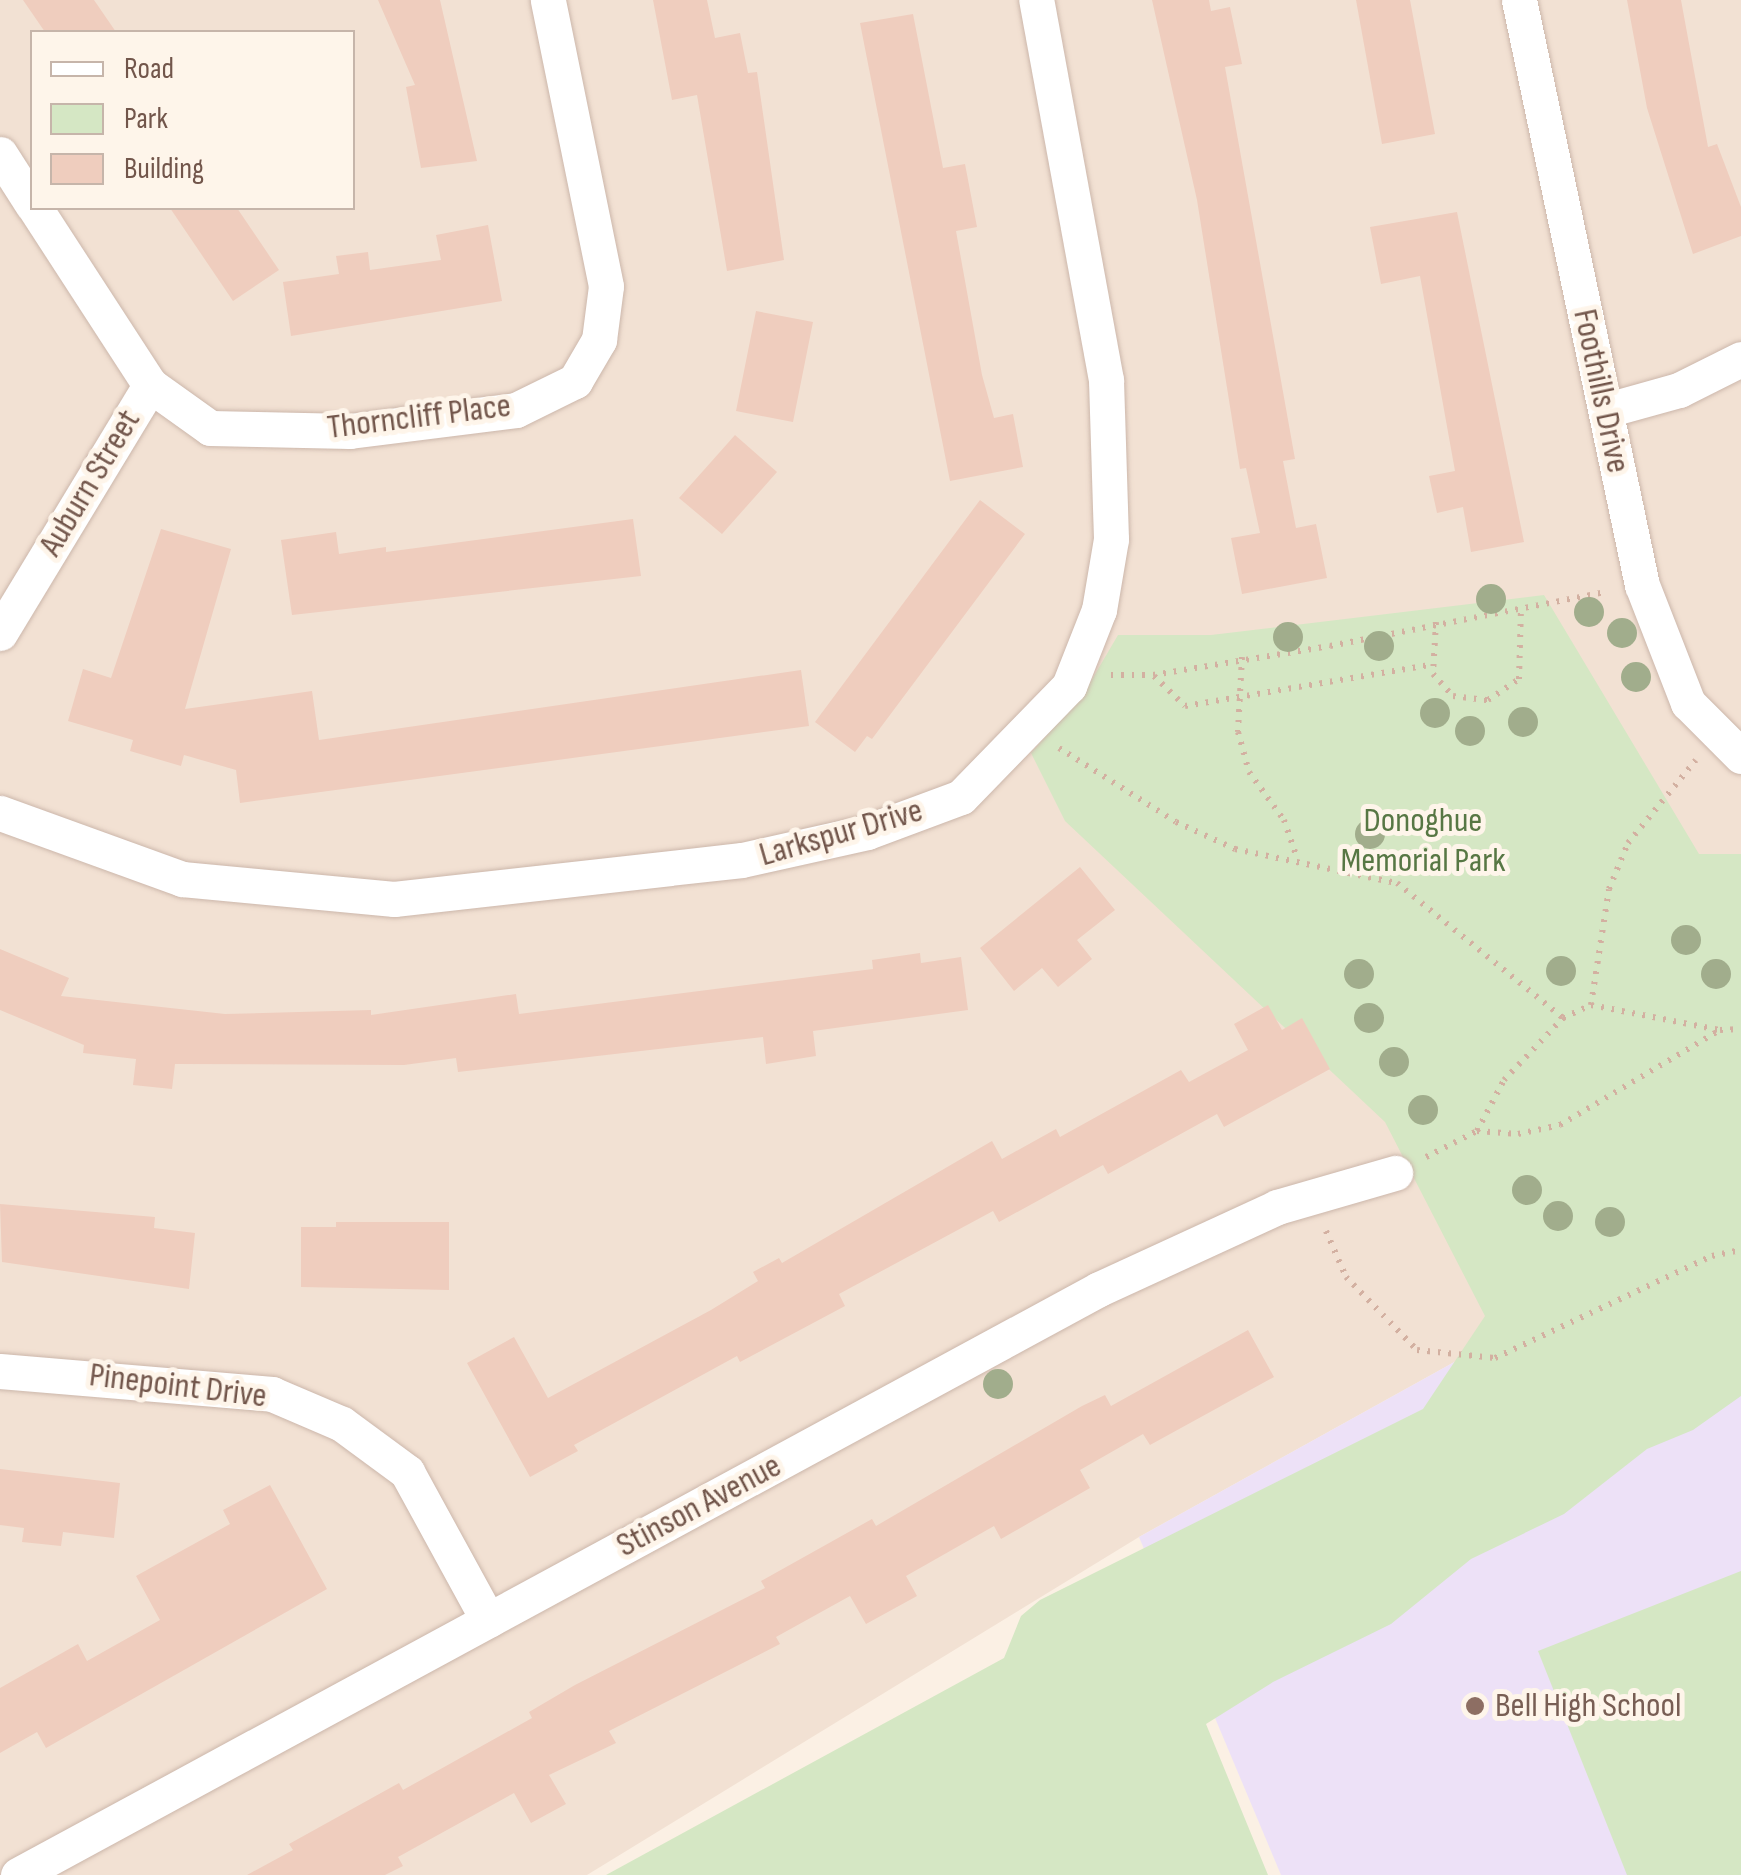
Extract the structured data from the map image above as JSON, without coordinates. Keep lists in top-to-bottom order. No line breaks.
{"streets":{"street":["Foothills Drive","Thorncliff Place","Auburn Street","Larkspur Drive","Pinepoint Drive","Stinson Avenue"]},"crossings":[["Thorncliff Place","Auburn Street"],["Pinepoint Drive","Stinson Avenue"]],"parks":["Donoghue Memorial Park"],"places":["Bell High School"],"legend":["Road","Park","Building"]}
